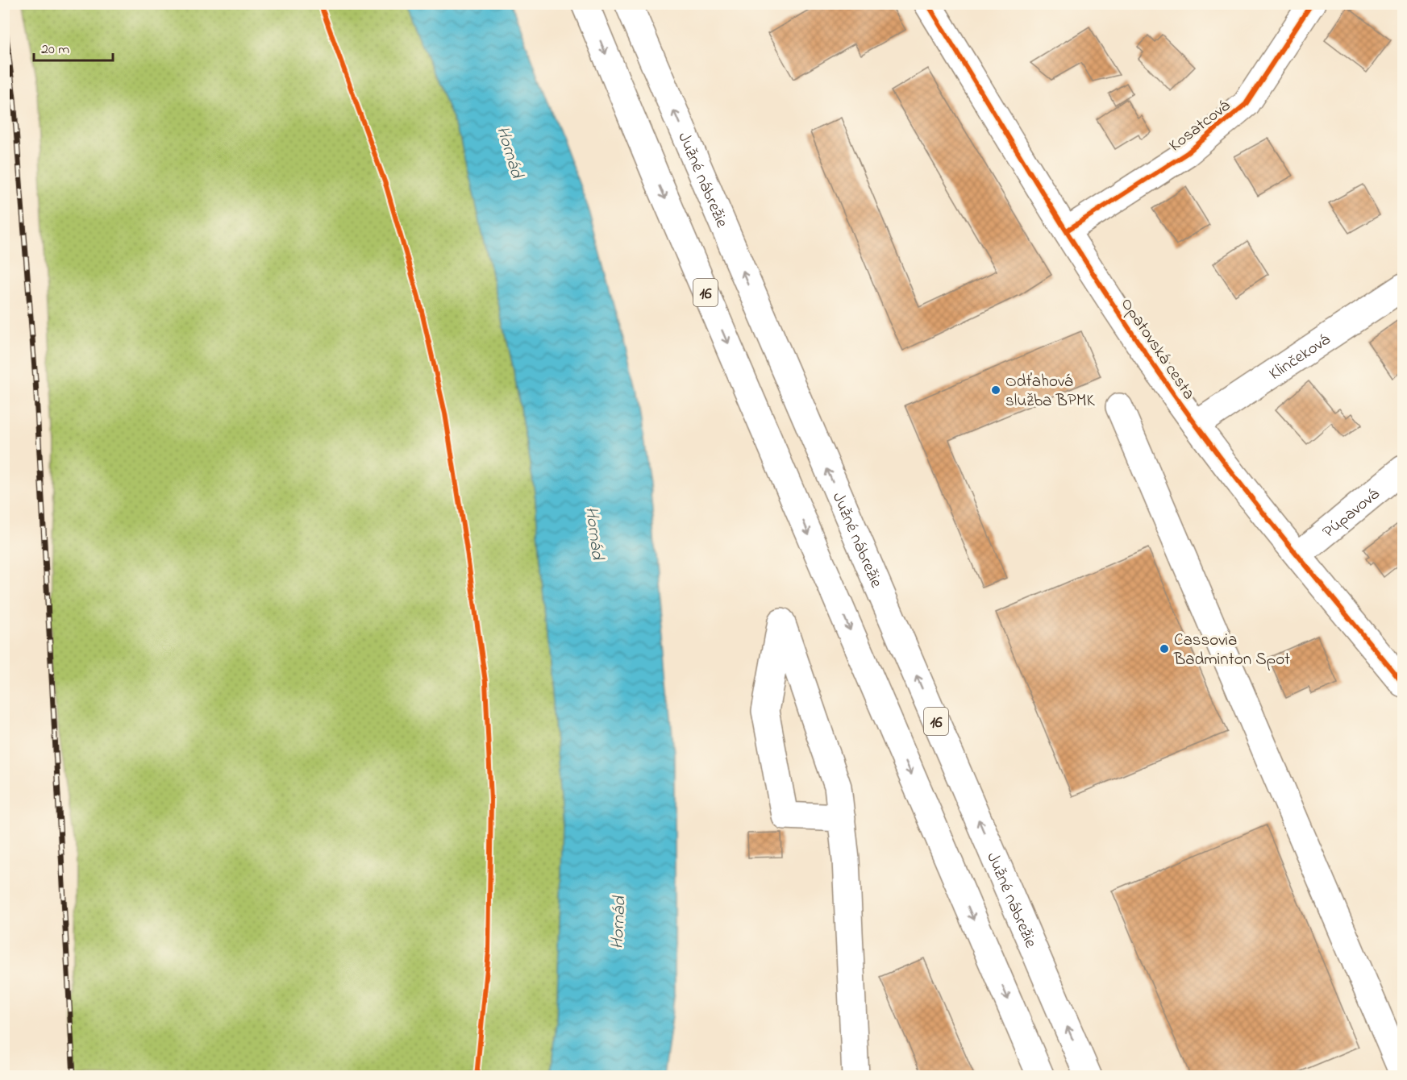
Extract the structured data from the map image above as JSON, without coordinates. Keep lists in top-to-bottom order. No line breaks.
{"streets":{"main road":["Kosatcová","Južné nábrežie","16","Opatovská cesta","Klinčeková","Púpavová"]},"crossings":[["Kosatcová","Opatovská cesta"],["Opatovská cesta","Klinčeková"],["Opatovská cesta","Púpavová"]],"water":["Hornád"],"places":["Odťahová služba BPMK","Cassovia Badminton Spot"],"scale_bar":"20 m"}
